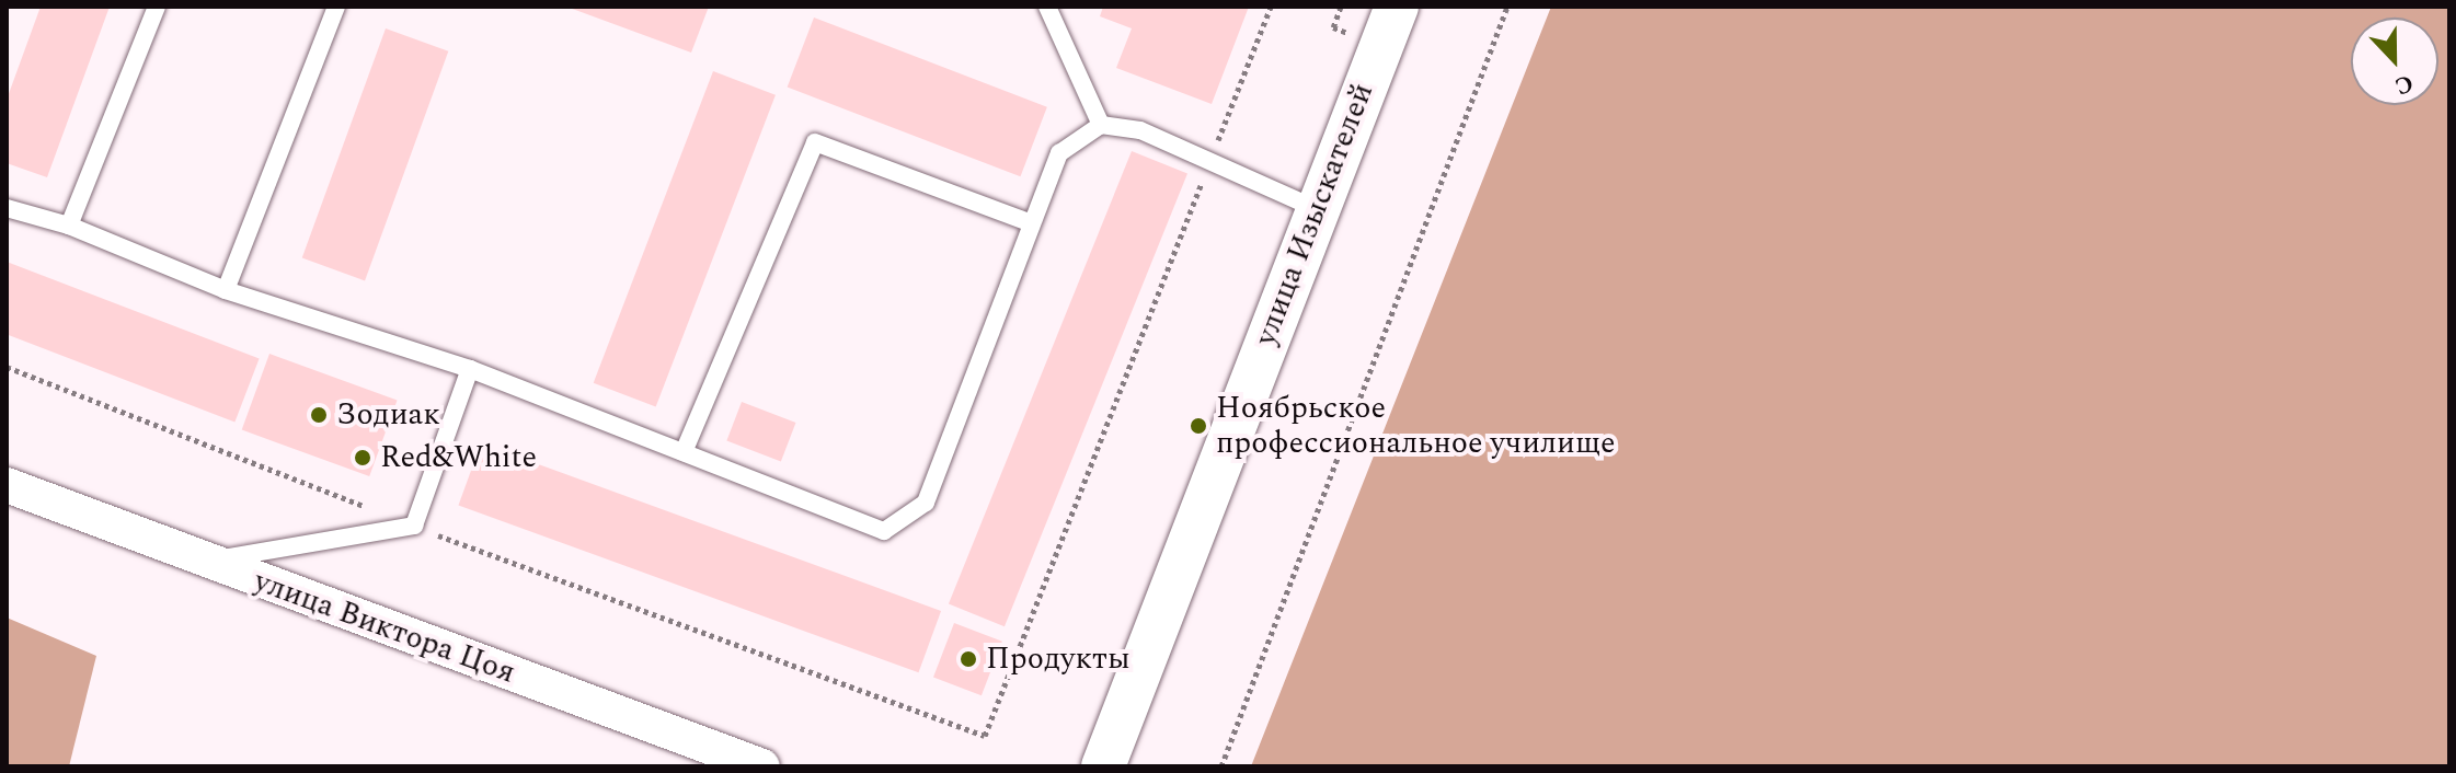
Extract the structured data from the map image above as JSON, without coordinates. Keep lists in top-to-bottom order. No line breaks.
{"streets":{"street":["улица Изыскателей","улица Виктора Цоя"]},"places":["Зодиак","Ноябрьское профессиональное училище","Red&White","Продукты"],"north":"bottom"}
